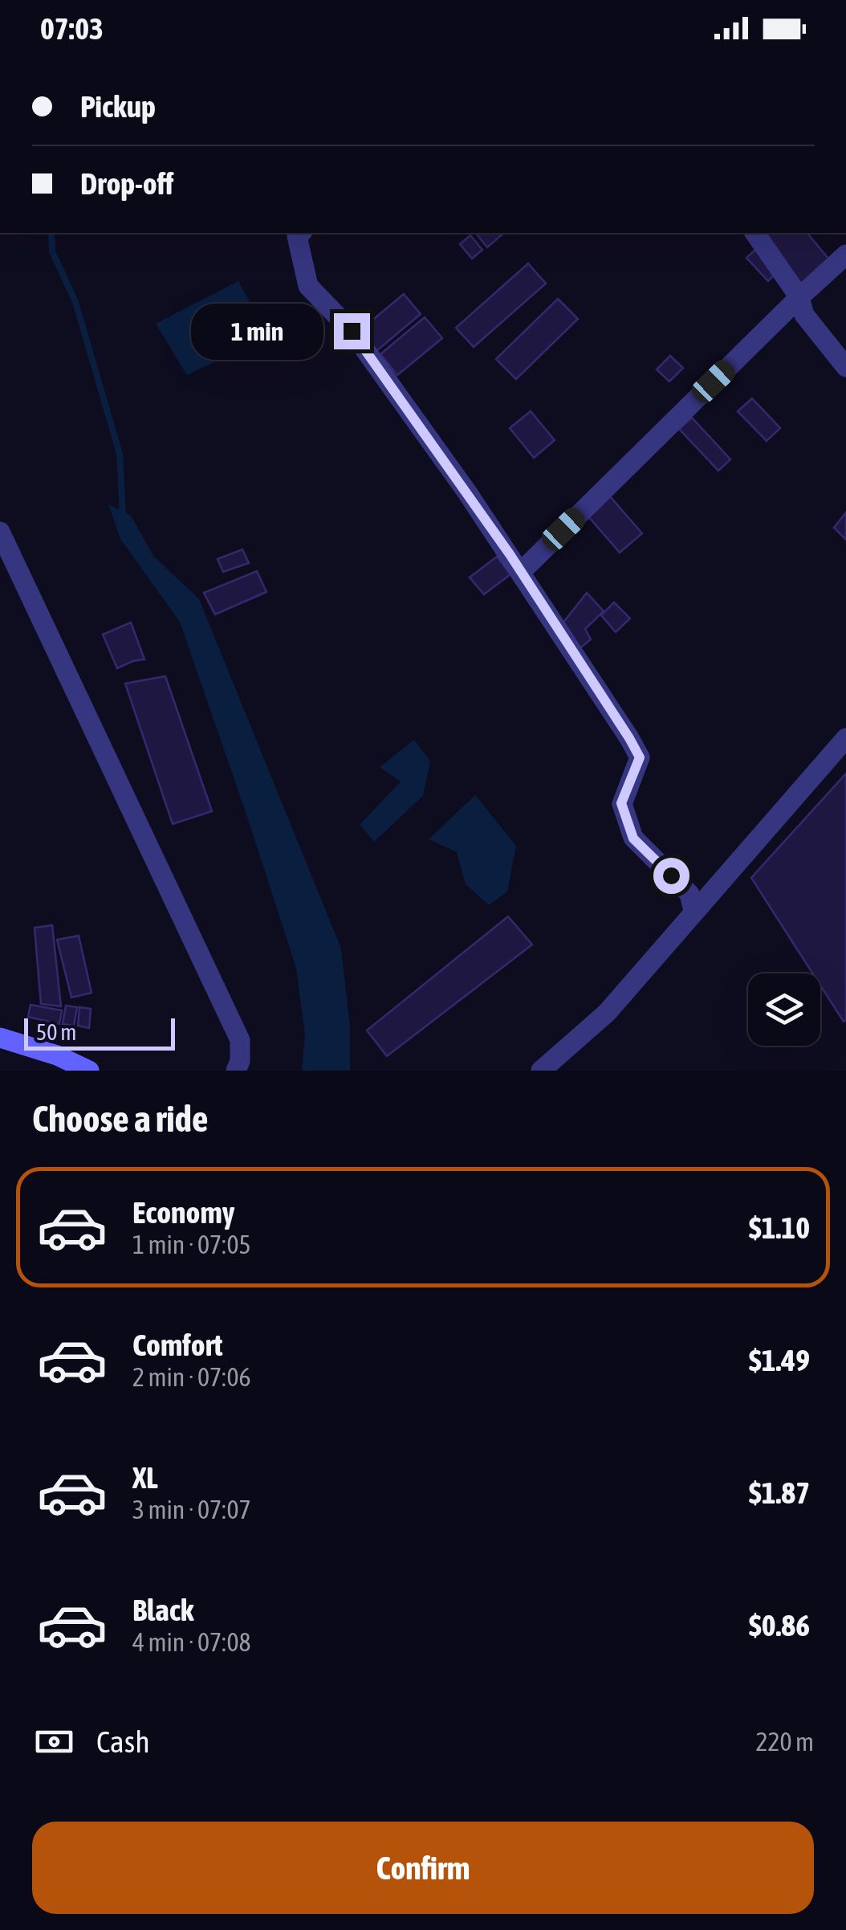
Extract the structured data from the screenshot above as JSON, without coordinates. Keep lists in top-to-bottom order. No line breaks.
{"scale_bar":"50 m","page":{"status":"07:03","banner":["Pickup","Drop-off"],"bubble":"1 min","scale":"50 m","heading":"Choose a ride","list":[{"name":"Economy","note":"1 min · 07:05","value":"$1.10"},{"name":"Comfort","note":"2 min · 07:06","value":"$1.49"},{"name":"XL","note":"3 min · 07:07","value":"$1.87"},{"name":"Black","note":"4 min · 07:08","value":"$0.86"}],"pay":["Cash","220 m"],"buttons":"Confirm"}}
